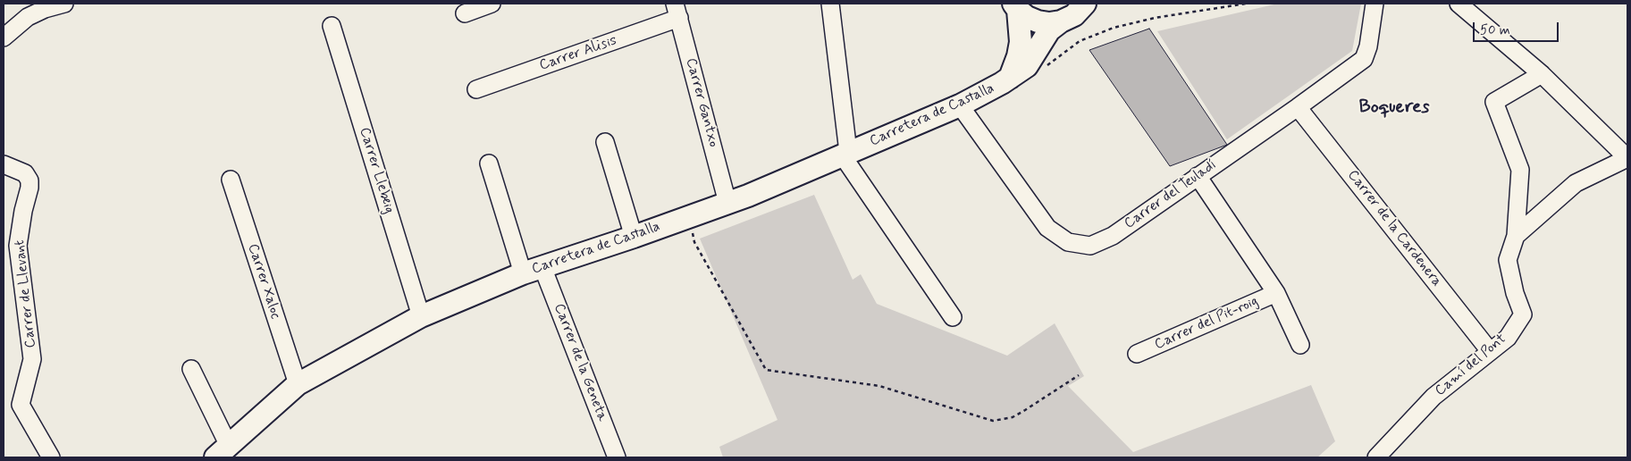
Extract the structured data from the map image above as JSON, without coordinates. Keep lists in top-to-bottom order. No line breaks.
{"streets":{"main road":["Carretera de Castalla"],"street":["Carrer Alisis","Carrer Gantxo","Carrer Llebeig","Carrer del Teuladí","Carrer de la Cardenera","Carrer Xaloc","Carrer de Llevant","Carrer del Pit-roig","Carrer de la Geneta","Camí del Pont"]},"crossings":[["Carrer Alisis","Carrer Gantxo"],["Carrer Gantxo","Carretera de Castalla"],["Carretera de Castalla","Carrer Llebeig"],["Carretera de Castalla","Carrer del Teuladí"],["Carretera de Castalla","Carrer Xaloc"],["Carretera de Castalla","Carrer de la Geneta"],["Carrer del Teuladí","Carrer de la Cardenera"],["Carrer del Teuladí","Carrer del Pit-roig"],["Carrer de la Cardenera","Camí del Pont"]],"districts":["Boqueres"],"scale_bar":"50 m"}
